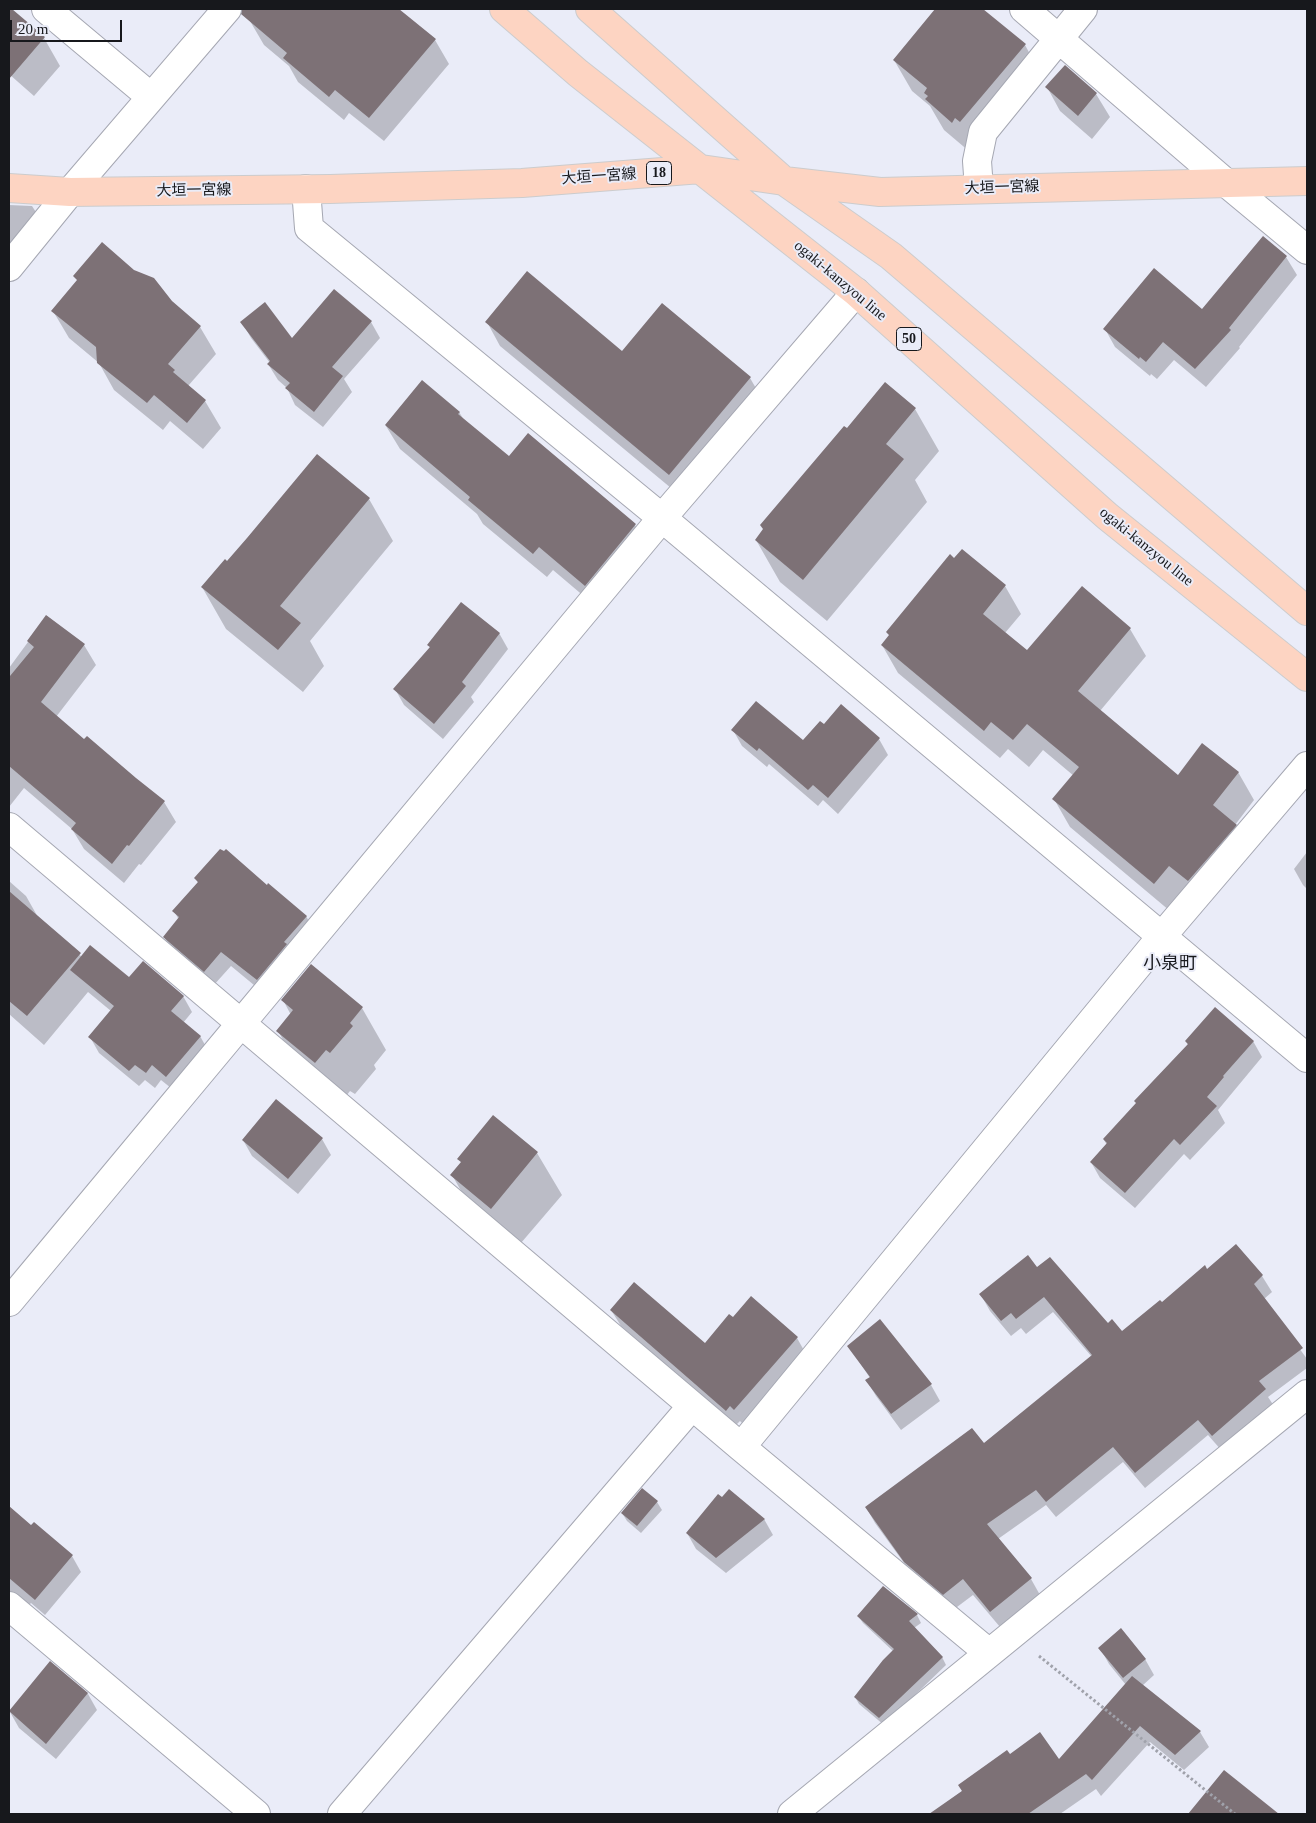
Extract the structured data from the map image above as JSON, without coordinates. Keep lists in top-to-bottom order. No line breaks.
{"streets":{"main road":["18","大垣一宮線","ogaki-kanzyou line","50"]},"crossings":[["大垣一宮線","ogaki-kanzyou line"]],"districts":["小泉町"],"scale_bar":"20 m"}
